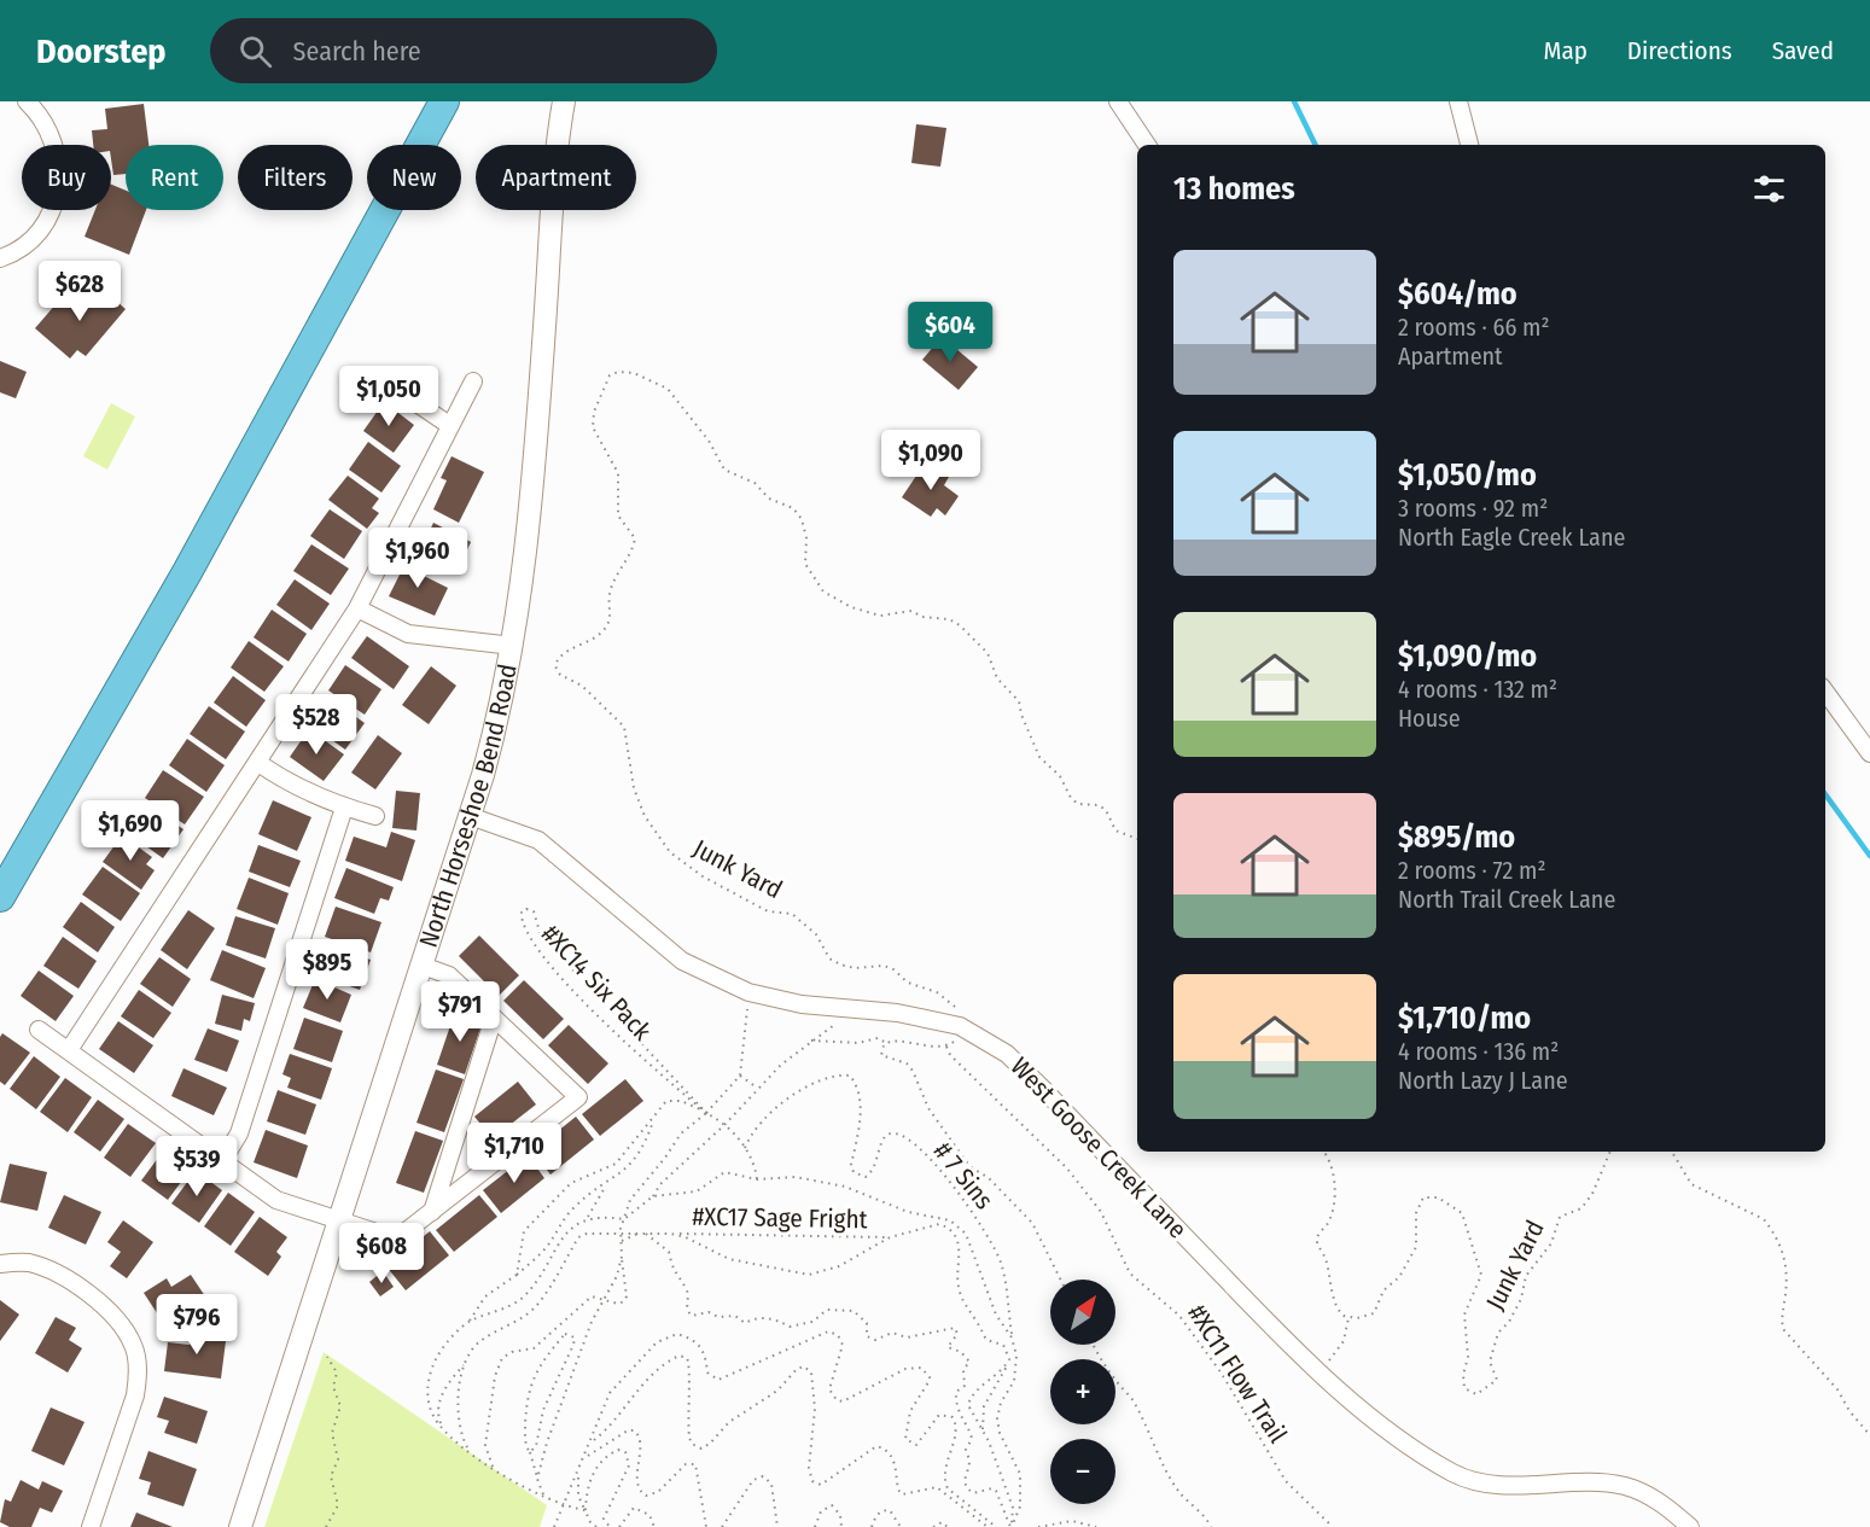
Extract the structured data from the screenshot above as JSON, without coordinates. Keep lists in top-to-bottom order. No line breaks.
{"streets":{"street":["North Horseshoe Bend Road","West Goose Creek Lane"],"path":["Junk Yard","#XC14 Six Pack","# 7 Sins","#XC17 Sage Fright","#XC11 Flow Trail"]},"crossings":[["North Horseshoe Bend Road","West Goose Creek Lane"],["Junk Yard","West Goose Creek Lane"]],"north":"top right","page":{"header":"Doorstep","search":"Search here","nav":["Map","Directions","Saved"],"chip":["Buy","Rent","Filters","New","Apartment"],"heading":"13 homes","list":[{"name":"$604/mo","note":"2 rooms · 66 m² · Apartment"},{"name":"$1,050/mo","note":"3 rooms · 92 m² · North Eagle Creek Lane"},{"name":"$1,090/mo","note":"4 rooms · 132 m² · House"},{"name":"$895/mo","note":"2 rooms · 72 m² · North Trail Creek Lane"},{"name":"$1,710/mo","note":"4 rooms · 136 m² · North Lazy J Lane"}],"price":["$628","$604","$1,050","$1,090","$1,960","$528","$1,690","$895","$791","$1,710","$539","$608","$796"],"map_buttons":["+","−"]}}
